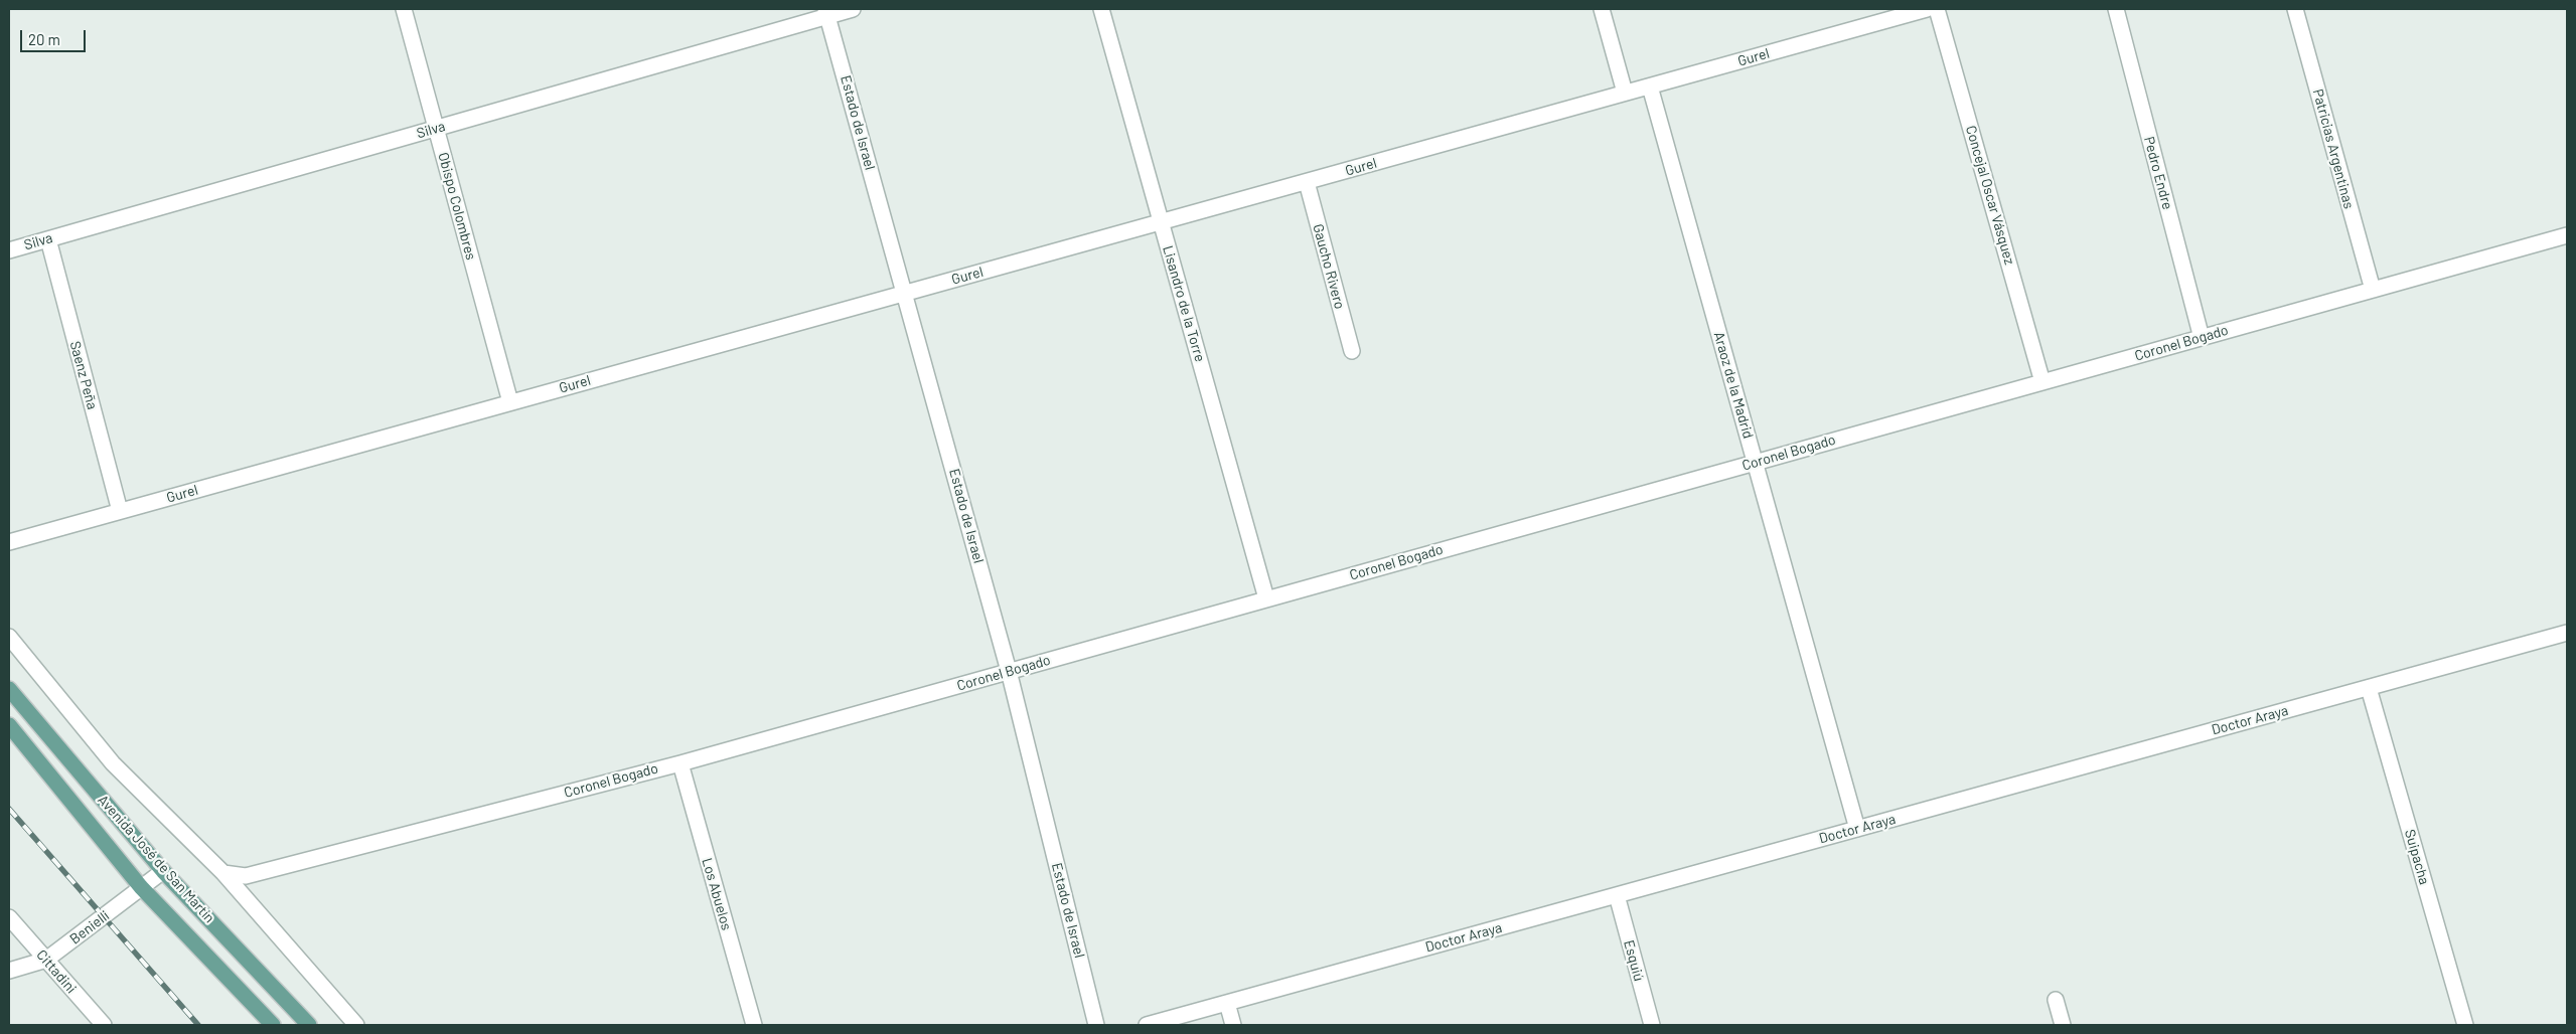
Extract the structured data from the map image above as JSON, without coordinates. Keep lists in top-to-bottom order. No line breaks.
{"streets":{"main road":["Avenida José de San Martín"],"street":["Gurel","Estado de Israel","Silva","Patricias Argentinas","Pedro Endre","Concejal Oscar Vásquez","Obispo Colombres","Gaucho Rivero","Lisandro de la Torre","Coronel Bogado","Saenz Peña","Araoz de la Madrid","Doctor Araya","Suipacha","Los Abuelos","Benielli","Esquiú","Cittadini"]},"crossings":[["Gurel","Estado de Israel"],["Gurel","Obispo Colombres"],["Gurel","Gaucho Rivero"],["Gurel","Lisandro de la Torre"],["Gurel","Saenz Peña"],["Gurel","Araoz de la Madrid"],["Estado de Israel","Silva"],["Estado de Israel","Coronel Bogado"],["Silva","Obispo Colombres"],["Silva","Saenz Peña"],["Patricias Argentinas","Coronel Bogado"],["Pedro Endre","Coronel Bogado"],["Concejal Oscar Vásquez","Coronel Bogado"],["Lisandro de la Torre","Coronel Bogado"],["Coronel Bogado","Araoz de la Madrid"],["Coronel Bogado","Los Abuelos"],["Araoz de la Madrid","Doctor Araya"],["Doctor Araya","Suipacha"],["Doctor Araya","Esquiú"],["Avenida José de San Martín","Benielli"],["Benielli","Cittadini"]],"scale_bar":"20 m"}
